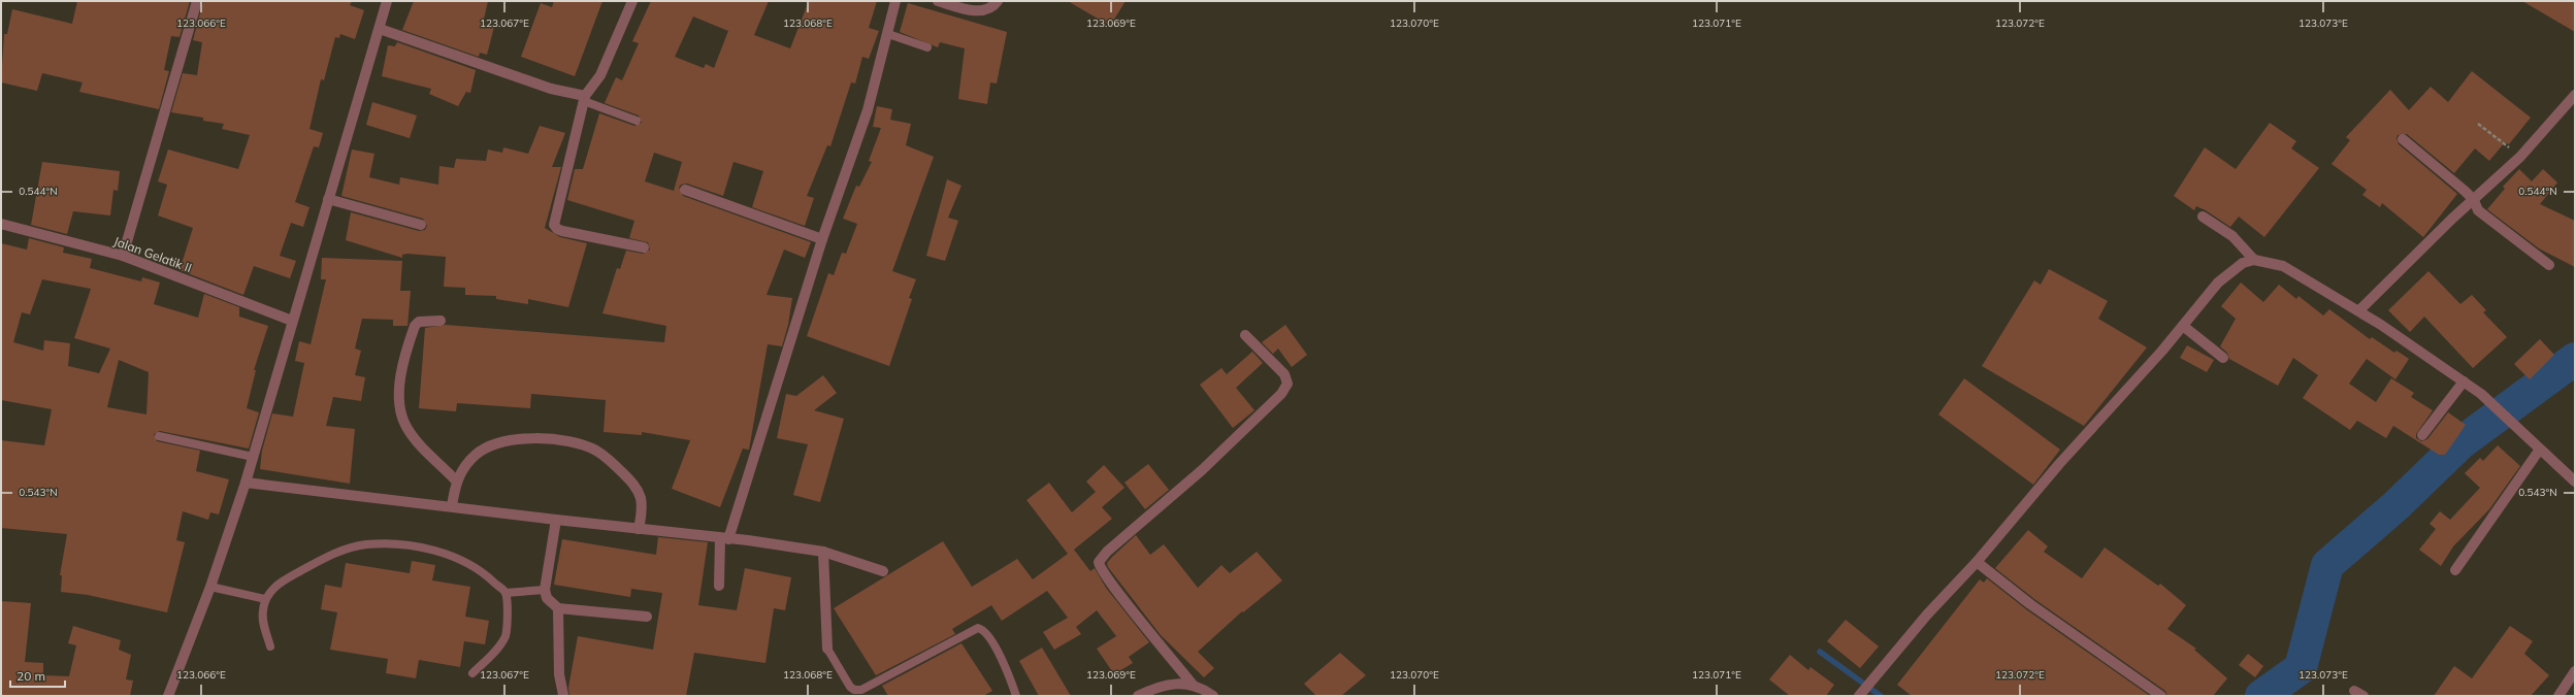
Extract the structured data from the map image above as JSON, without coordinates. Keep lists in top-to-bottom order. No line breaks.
{"streets":{"street":["Jalan Gelatik II"]},"scale_bar":"20 m","coordinates":["123.066°E","123.067°E","123.068°E","123.069°E","123.070°E","123.071°E","123.072°E","123.073°E","0.544°N","0.543°N"]}
